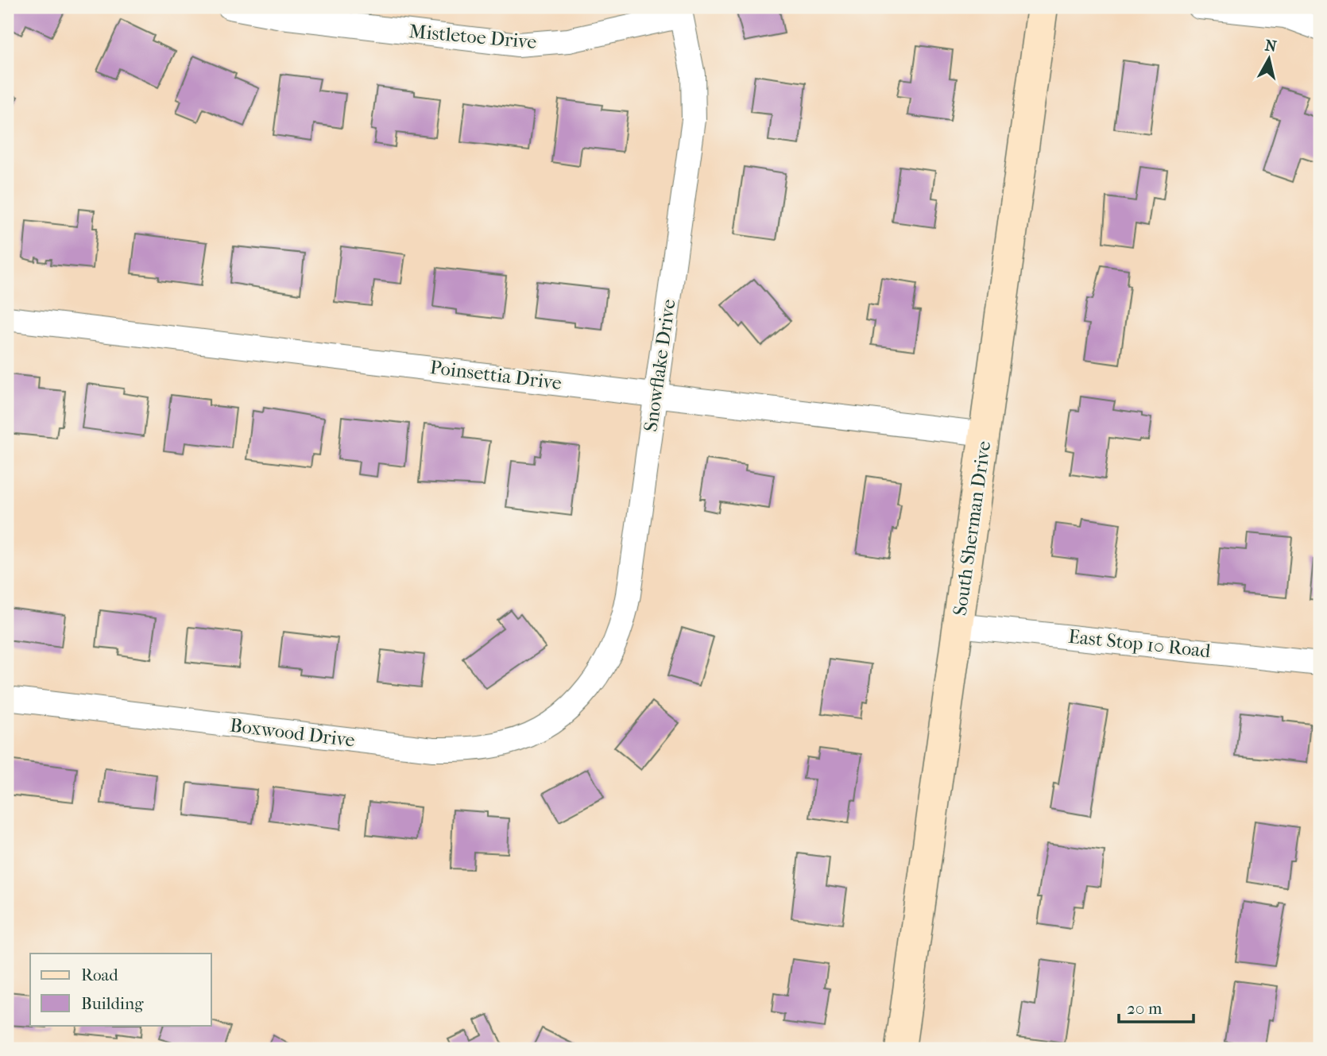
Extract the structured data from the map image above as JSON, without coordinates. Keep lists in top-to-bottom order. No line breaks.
{"streets":{"street":["Mistletoe Drive","Snowflake Drive","Poinsettia Drive","South Sherman Drive","East Stop 10 Road","Boxwood Drive"]},"crossings":[["Mistletoe Drive","Snowflake Drive"],["Snowflake Drive","Poinsettia Drive"],["Snowflake Drive","Boxwood Drive"],["Poinsettia Drive","South Sherman Drive"],["South Sherman Drive","East Stop 10 Road"]],"legend":["Road","Building"],"scale_bar":"20 m","north":"top"}
